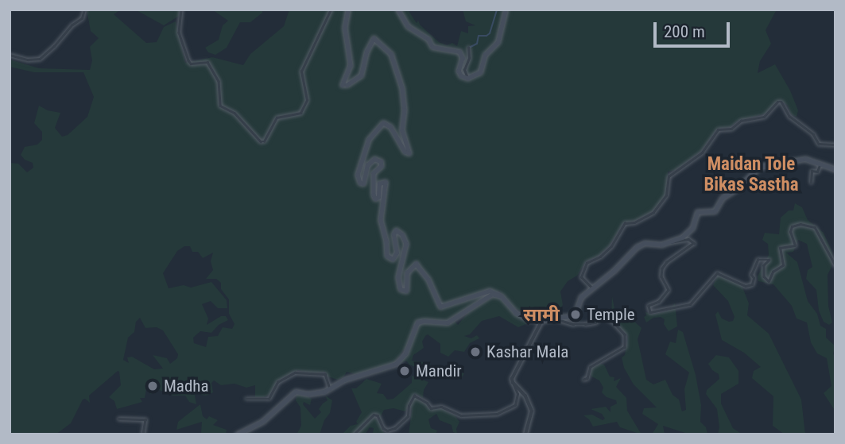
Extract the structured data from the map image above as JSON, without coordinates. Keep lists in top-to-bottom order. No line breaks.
{"districts":["Maidan Tole Bikas Sastha","सामी"],"places":["Temple","Kashar Mala","Mandir","Madha"],"scale_bar":"200 m"}
